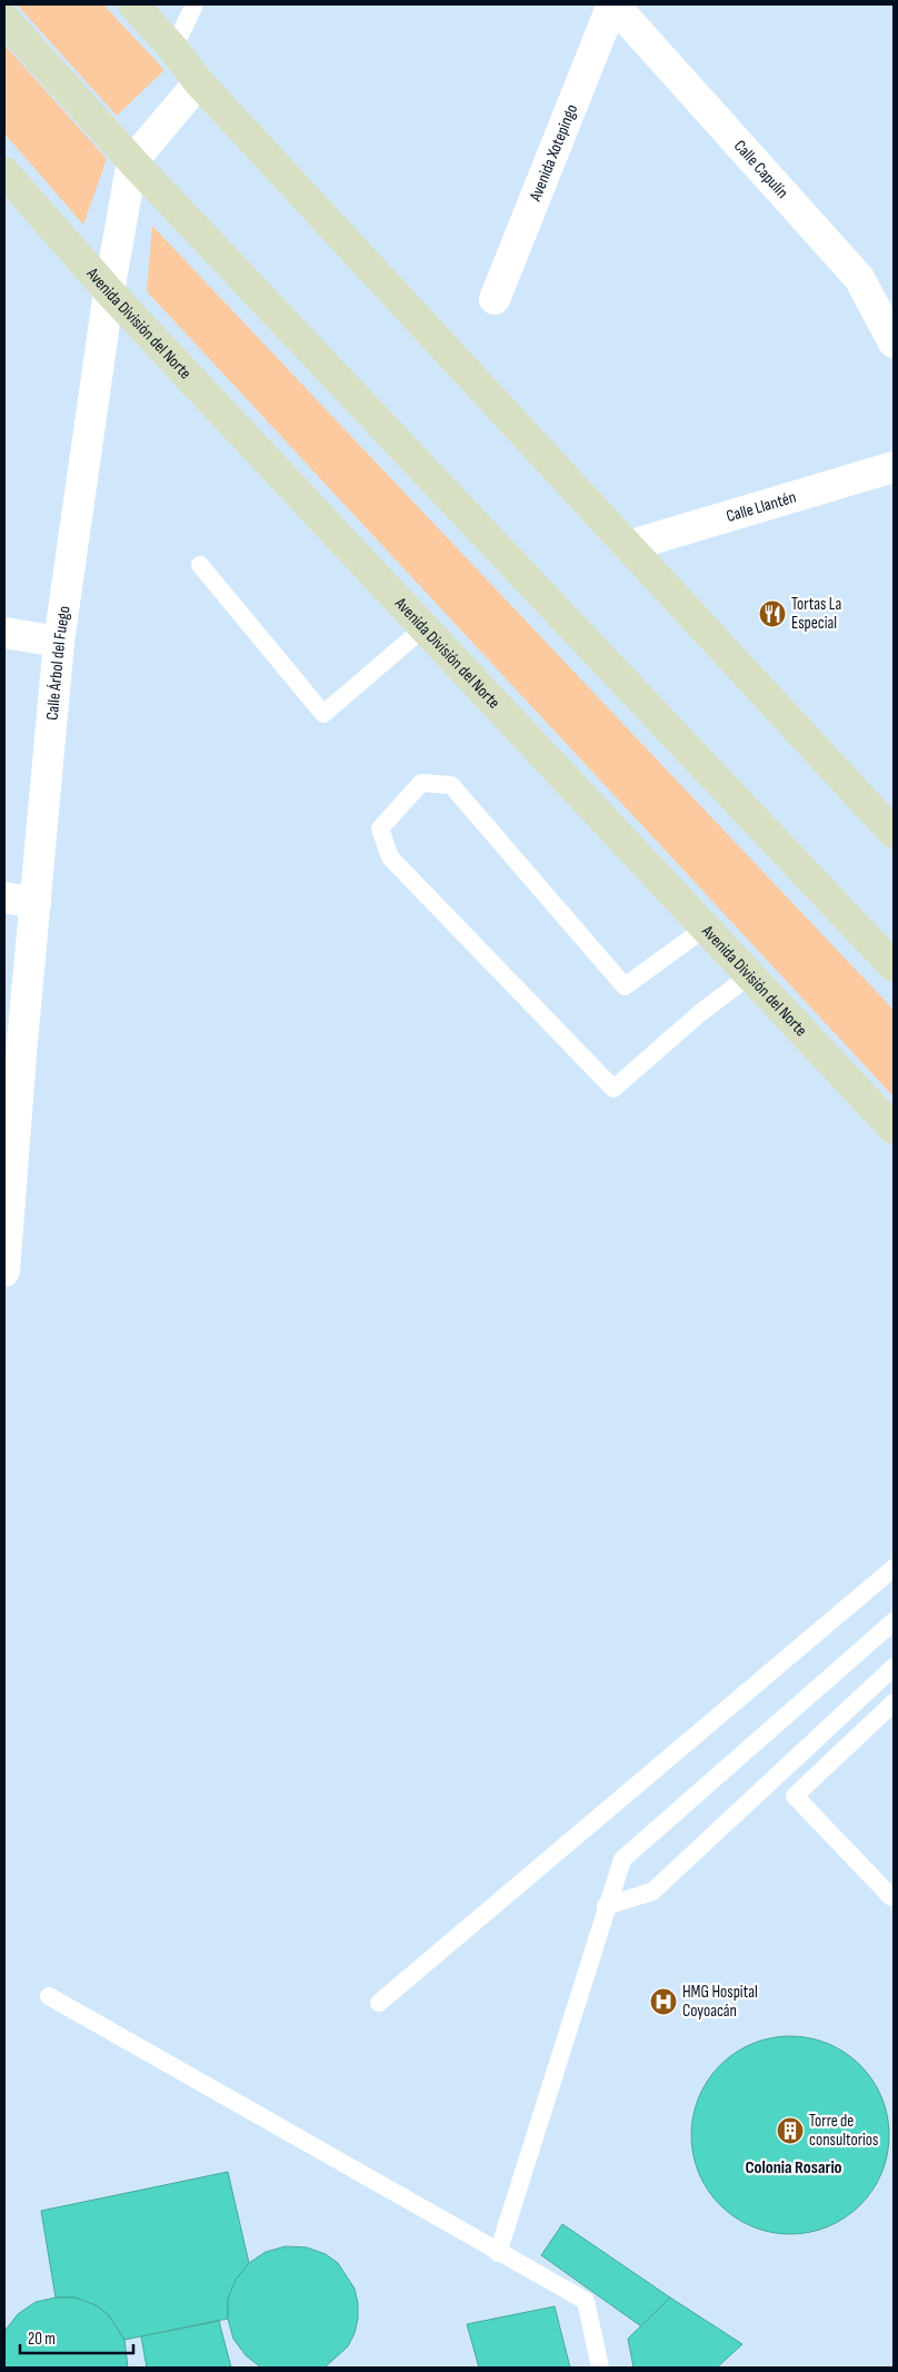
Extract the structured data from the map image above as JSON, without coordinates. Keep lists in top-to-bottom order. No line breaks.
{"streets":{"main road":["Avenida División del Norte"],"street":["Avenida Xotepingo","Calle Capulín","Calle Llantén","Calle Árbol del Fuego"]},"crossings":[["Avenida Xotepingo","Calle Capulín"],["Avenida División del Norte","Calle Árbol del Fuego"]],"districts":["Colonia Rosario"],"places":{"restaurant":["Tortas La Especial"],"hospital":["HMG Hospital Coyoacán"],"building":["Torre de consultorios"]},"scale_bar":"20 m"}
